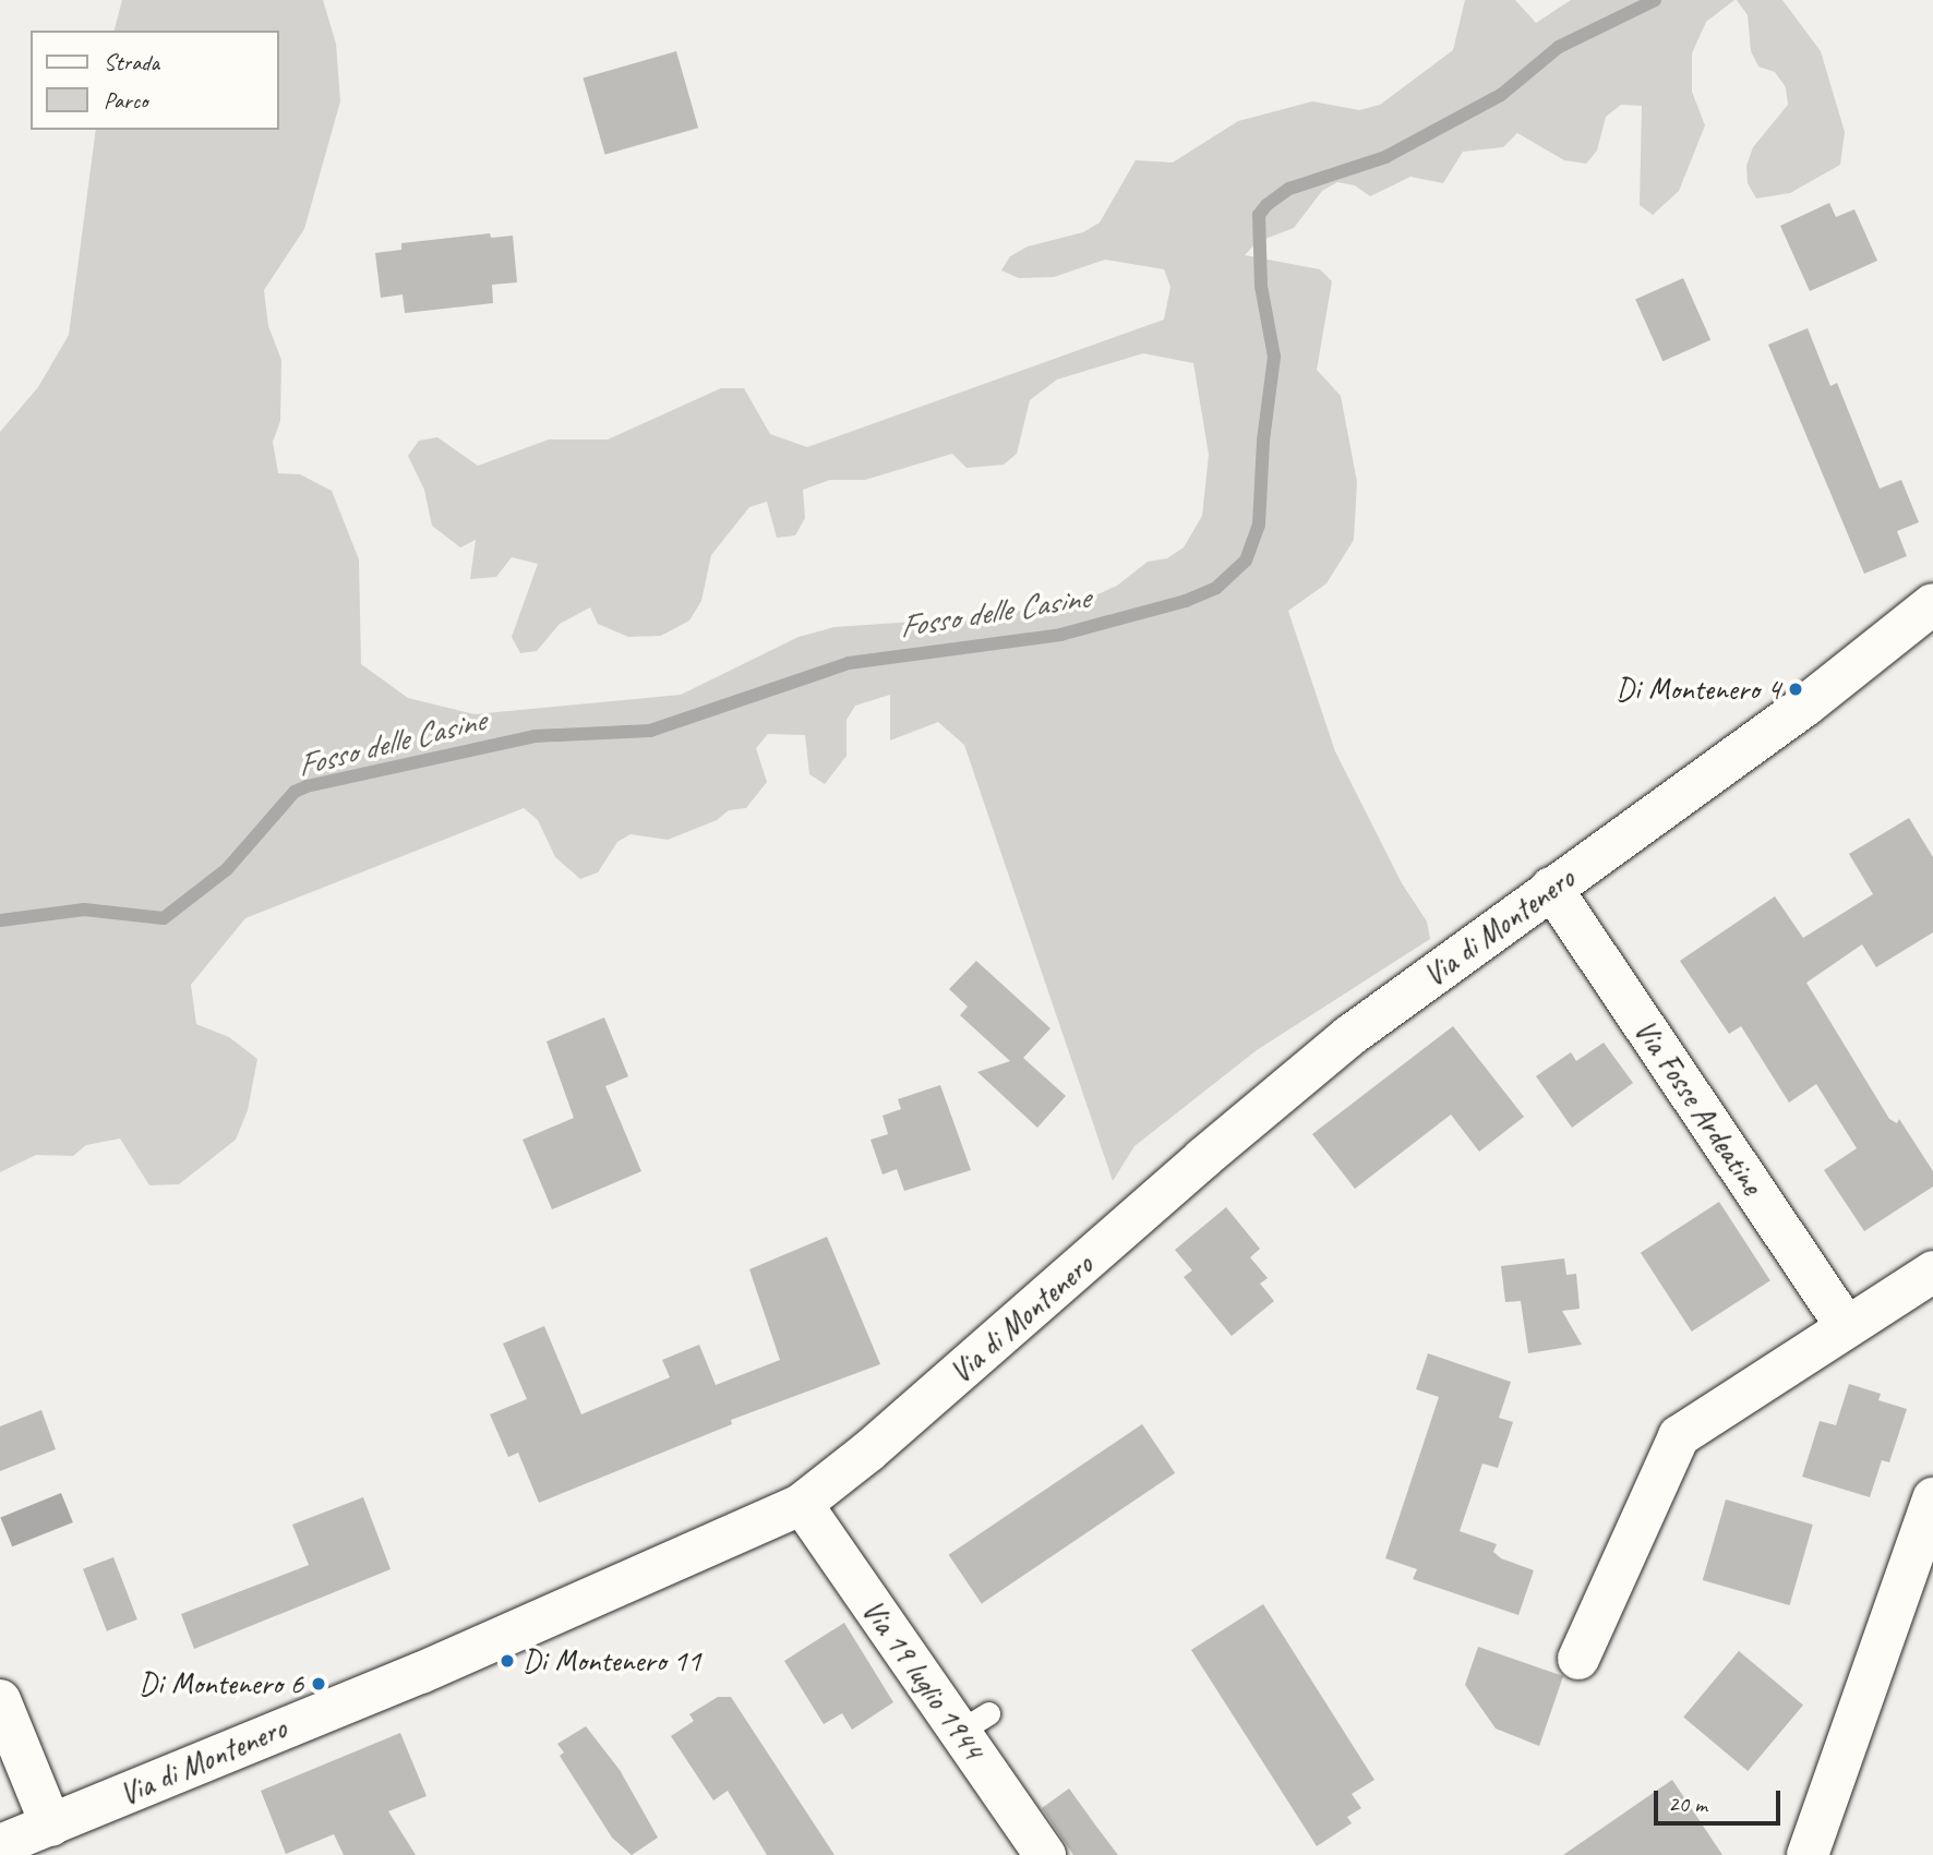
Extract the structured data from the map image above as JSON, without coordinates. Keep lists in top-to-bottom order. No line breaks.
{"streets":{"street":["Via di Montenero","Via Fosse Ardeatine","Via 19 luglio 1944"]},"crossings":[["Via di Montenero","Via Fosse Ardeatine"],["Via di Montenero","Via 19 luglio 1944"]],"water":["Fosso delle Casine"],"places":["Di Montenero 4","Di Montenero 11","Di Montenero 6"],"legend":["Strada","Parco"],"scale_bar":"20 m"}
